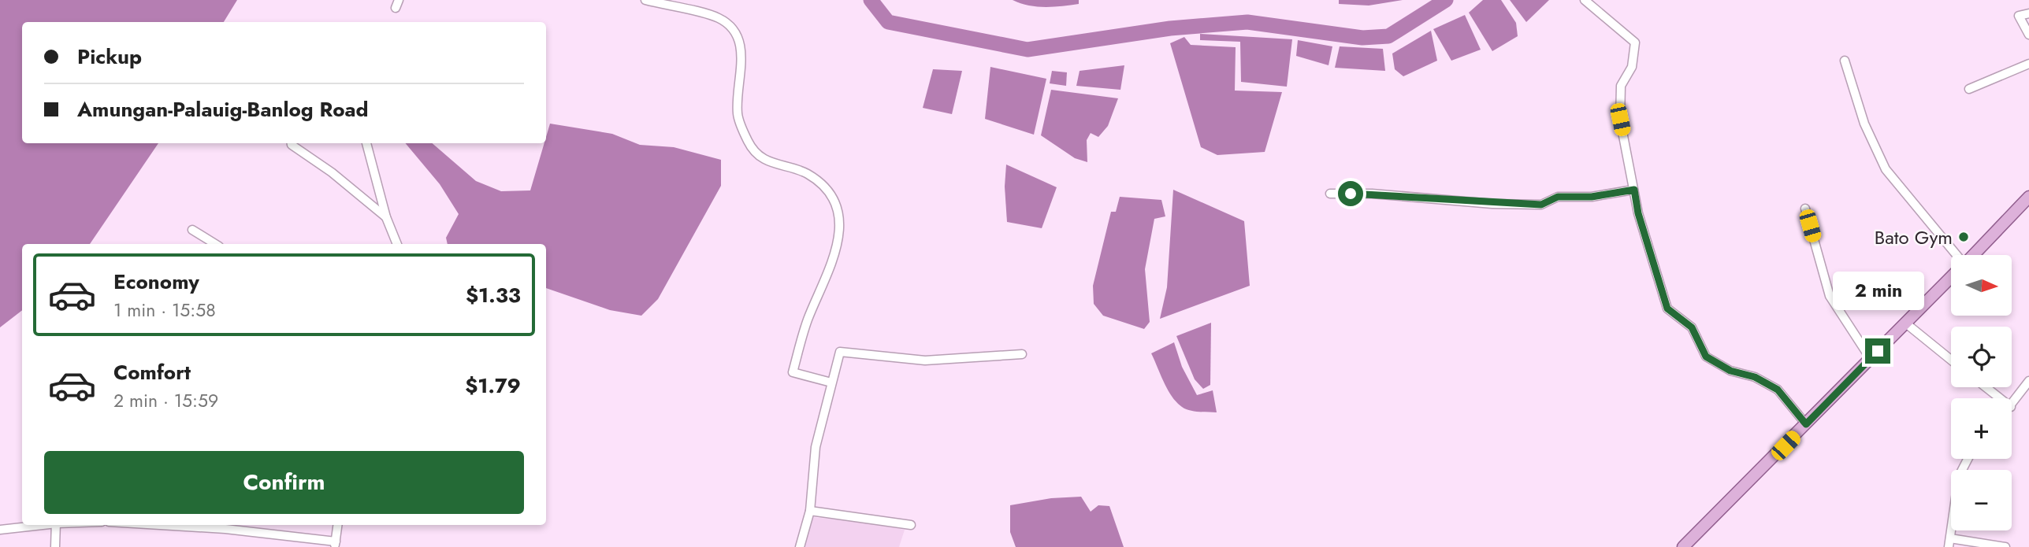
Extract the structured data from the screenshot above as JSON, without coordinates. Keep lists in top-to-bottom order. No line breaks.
{"places":["Bato Gym"],"north":"right","page":{"banner":["Pickup","Amungan-Palauig-Banlog Road"],"list":[{"name":"Economy","note":"1 min · 15:58","value":"$1.33"},{"name":"Comfort","note":"2 min · 15:59","value":"$1.79"}],"map_buttons":["+","−"],"bubble":"2 min","buttons":"Confirm"}}
